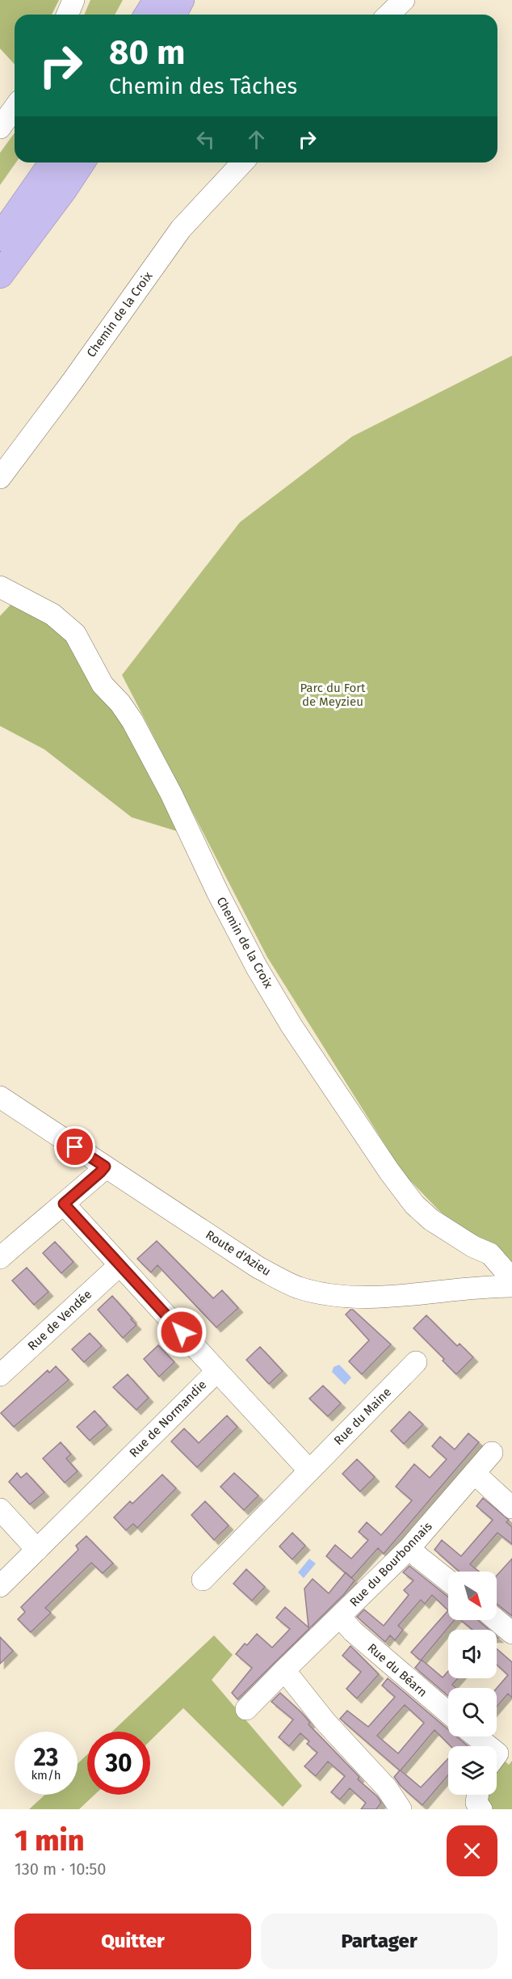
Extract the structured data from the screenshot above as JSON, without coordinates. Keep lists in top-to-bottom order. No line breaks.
{"streets":{"street":["Chemin de la Croix","Route d'Azieu","Rue de Vendée","Rue du Maine","Rue de Normandie","Rue du Bourbonnais","Rue du Béarn"]},"crossings":[["Chemin de la Croix","Route d'Azieu"],["Rue de Vendée","Rue de Normandie"],["Rue du Bourbonnais","Rue du Béarn"]],"parks":["Parc du Fort de Meyzieu"],"north":"bottom right","page":{"turn":["80 m","Chemin des Tâches"],"speed":"23 km/h","limit":"30","heading":["1 min","130 m · 10:50"],"buttons":["Quitter","Partager"]}}
